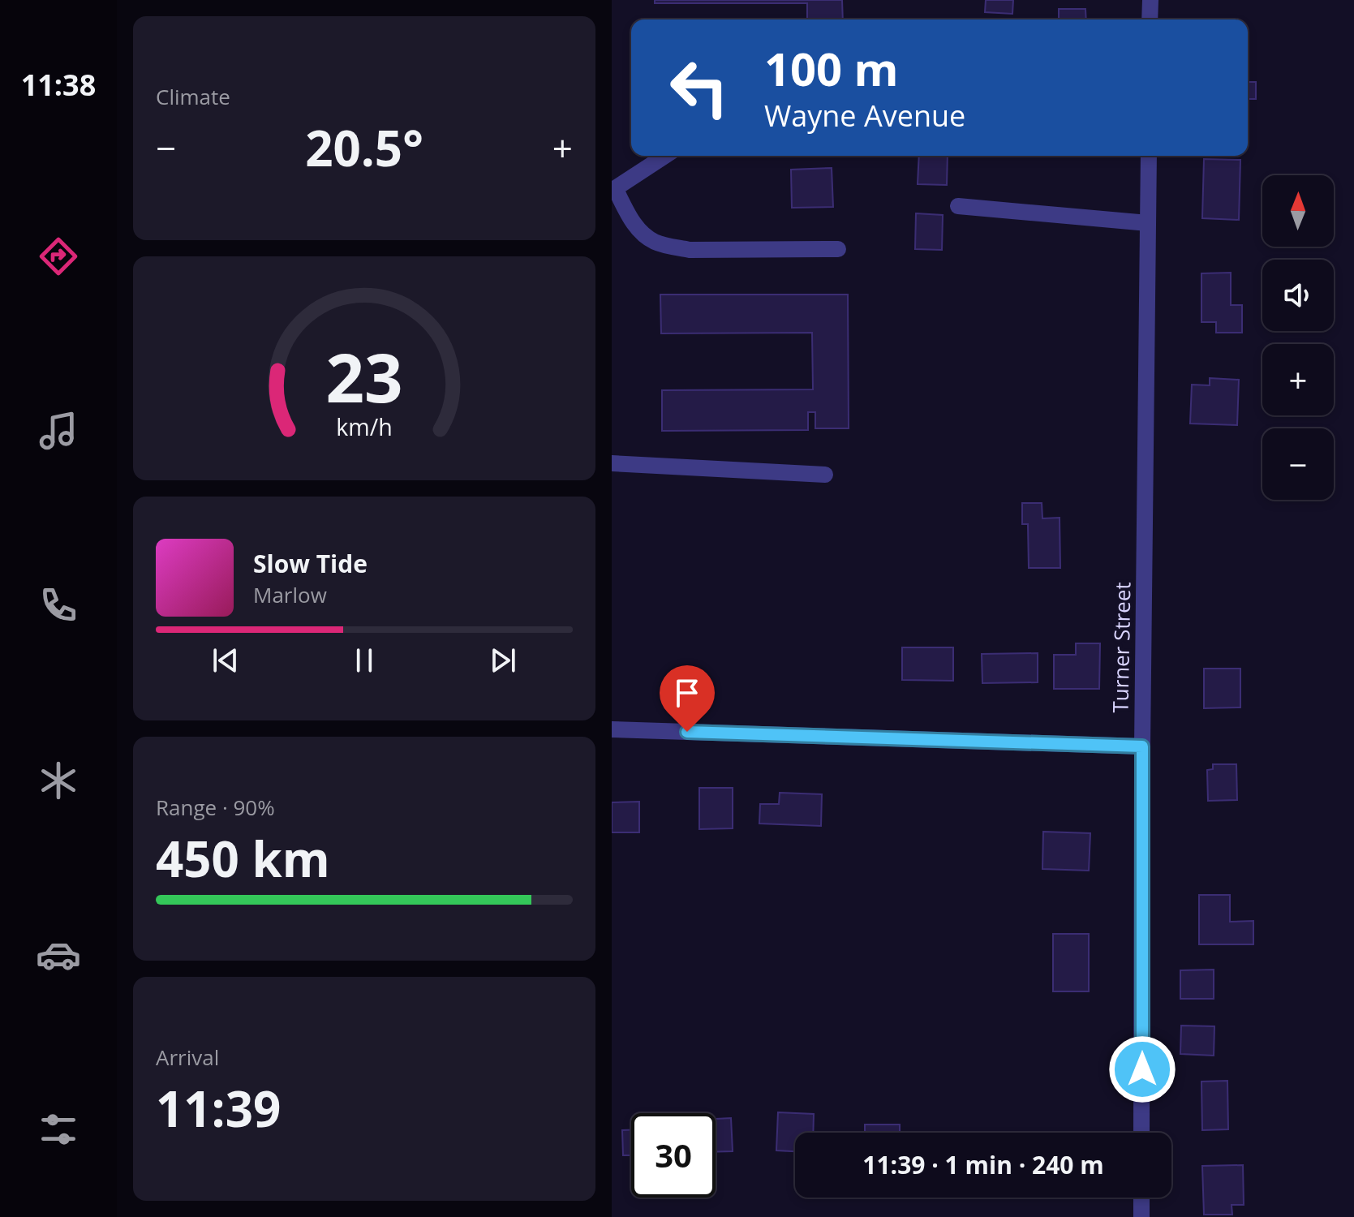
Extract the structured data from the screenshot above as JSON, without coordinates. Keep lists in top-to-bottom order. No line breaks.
{"streets":{"street":["Turner Street"]},"north":"top","page":{"tabs":"11:38","tile":["Climate",["Range · 90%","450 km"],["Arrival","11:39"]],"turn":["100 m","Wayne Avenue"],"heat":["−","20.5°","+"],"map_buttons":["+","−"],"song":["Slow Tide","Marlow"],"limit":"30","trip":"11:39 · 1 min · 240 m","gauge":["23","km/h"]}}
